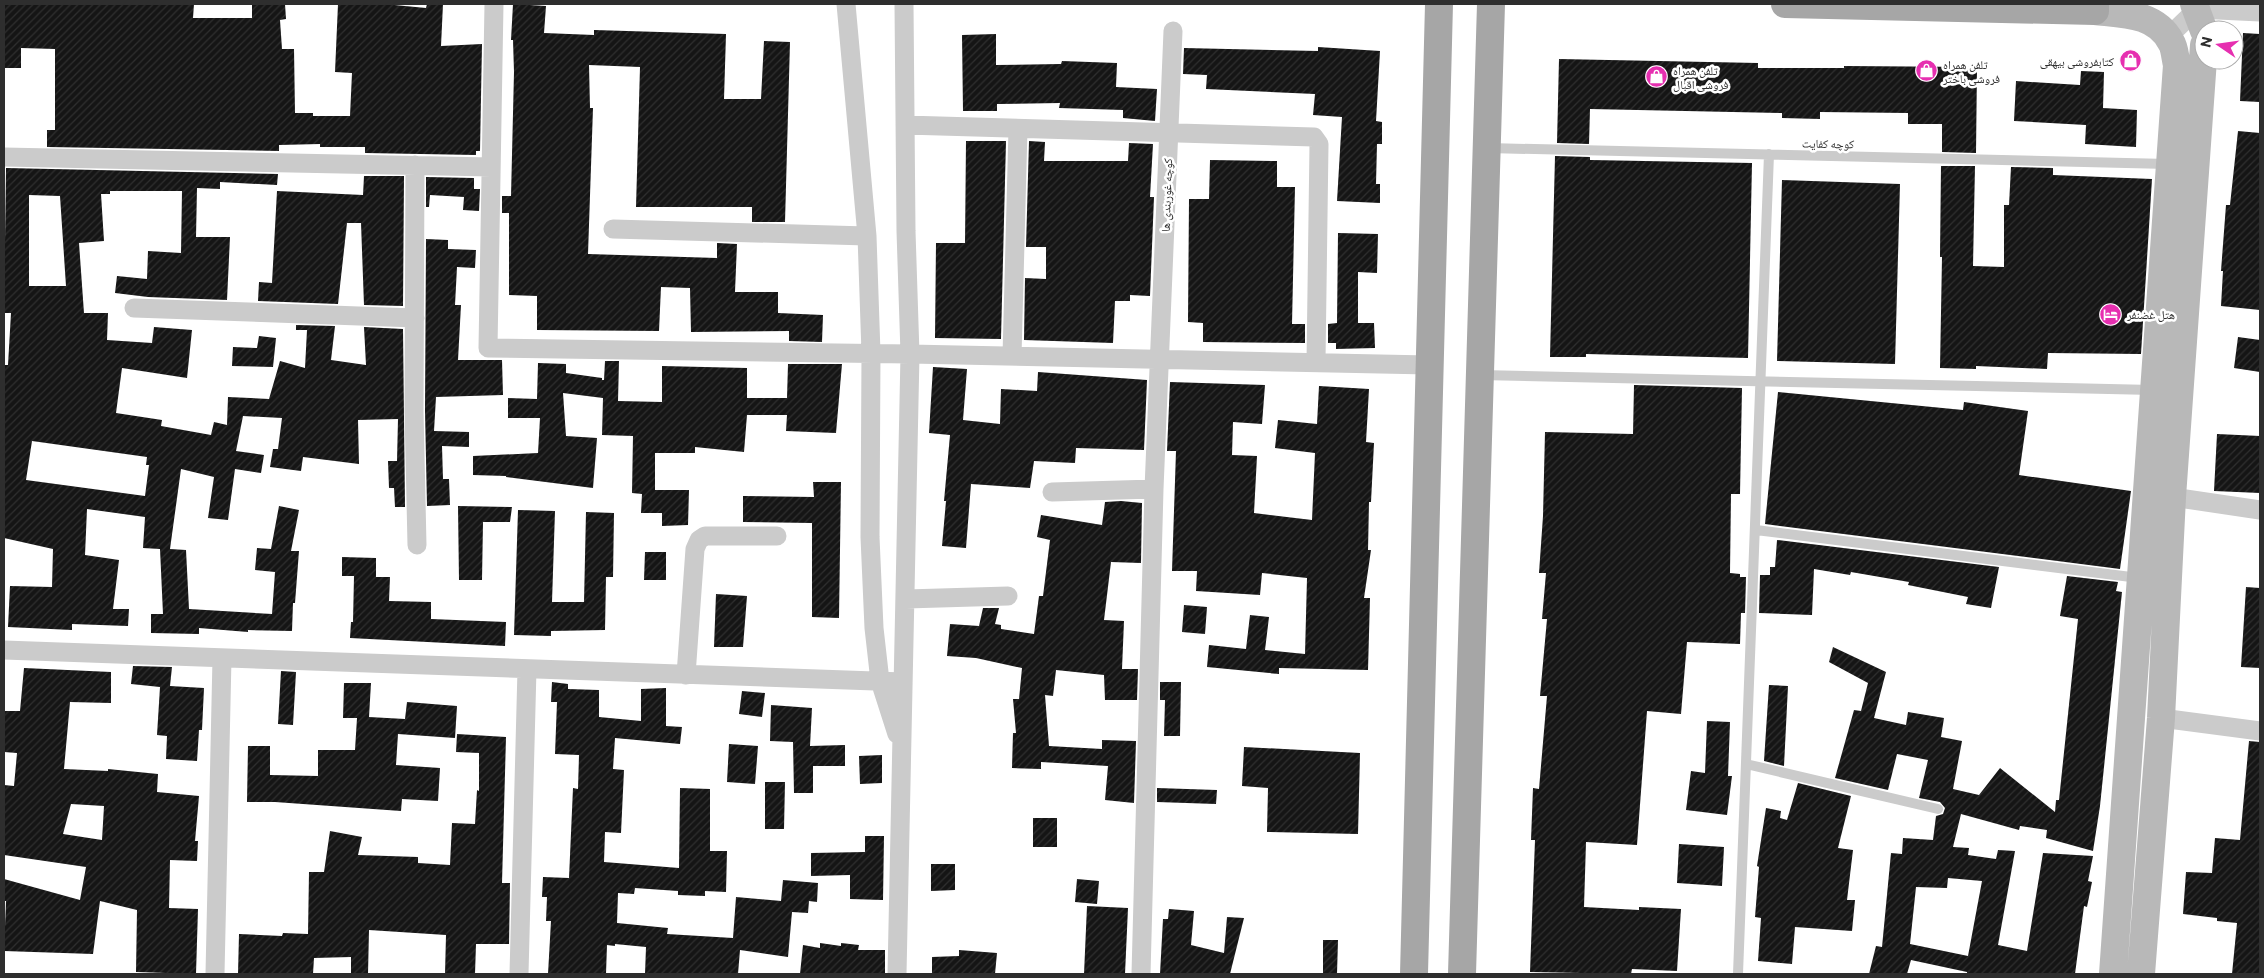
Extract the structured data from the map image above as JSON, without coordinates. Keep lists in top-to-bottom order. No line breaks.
{"streets":{"street":["کوچه غوربندی ها"],"lane":["کوچه کفایت"]},"places":{"shop":["کتابفروشی بیهقی","تلفن همراه فروشی باختر","تلفن همراه فروشی اقبال"],"hotel":["هتل غضنفر"]},"north":"left"}
